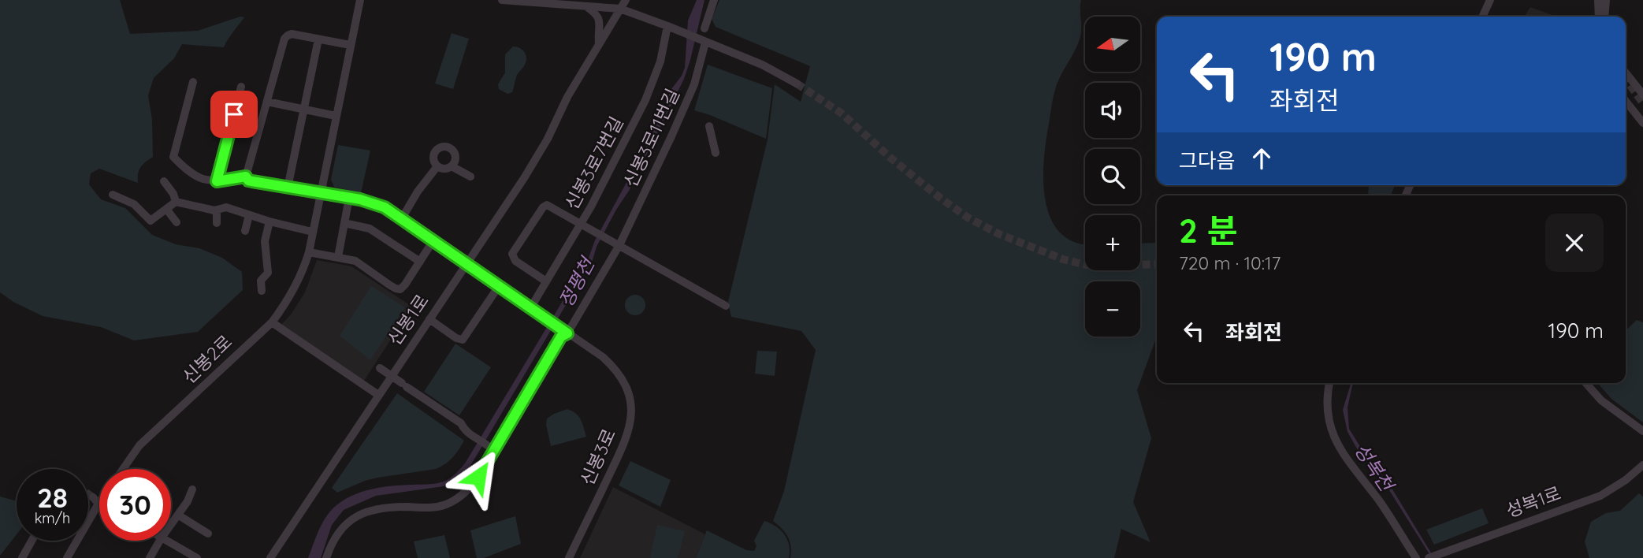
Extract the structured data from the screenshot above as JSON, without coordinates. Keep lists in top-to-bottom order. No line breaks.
{"streets":{"street":["신봉3로11번길","신봉3로7번길","신봉1로","신봉2로","신봉3로","성복1로"]},"crossings":[["신봉3로11번길","신봉3로"],["신봉3로7번길","신봉3로"]],"water":["정평천","성복천"],"north":"left","page":{"map_buttons":["+","−"],"turn":["190 m","좌회전"],"then":"그다음","heading":["2 분","720 m · 10:17"],"list":[{"name":"좌회전","value":"190 m"}],"speed":"28 km/h","limit":"30"}}
